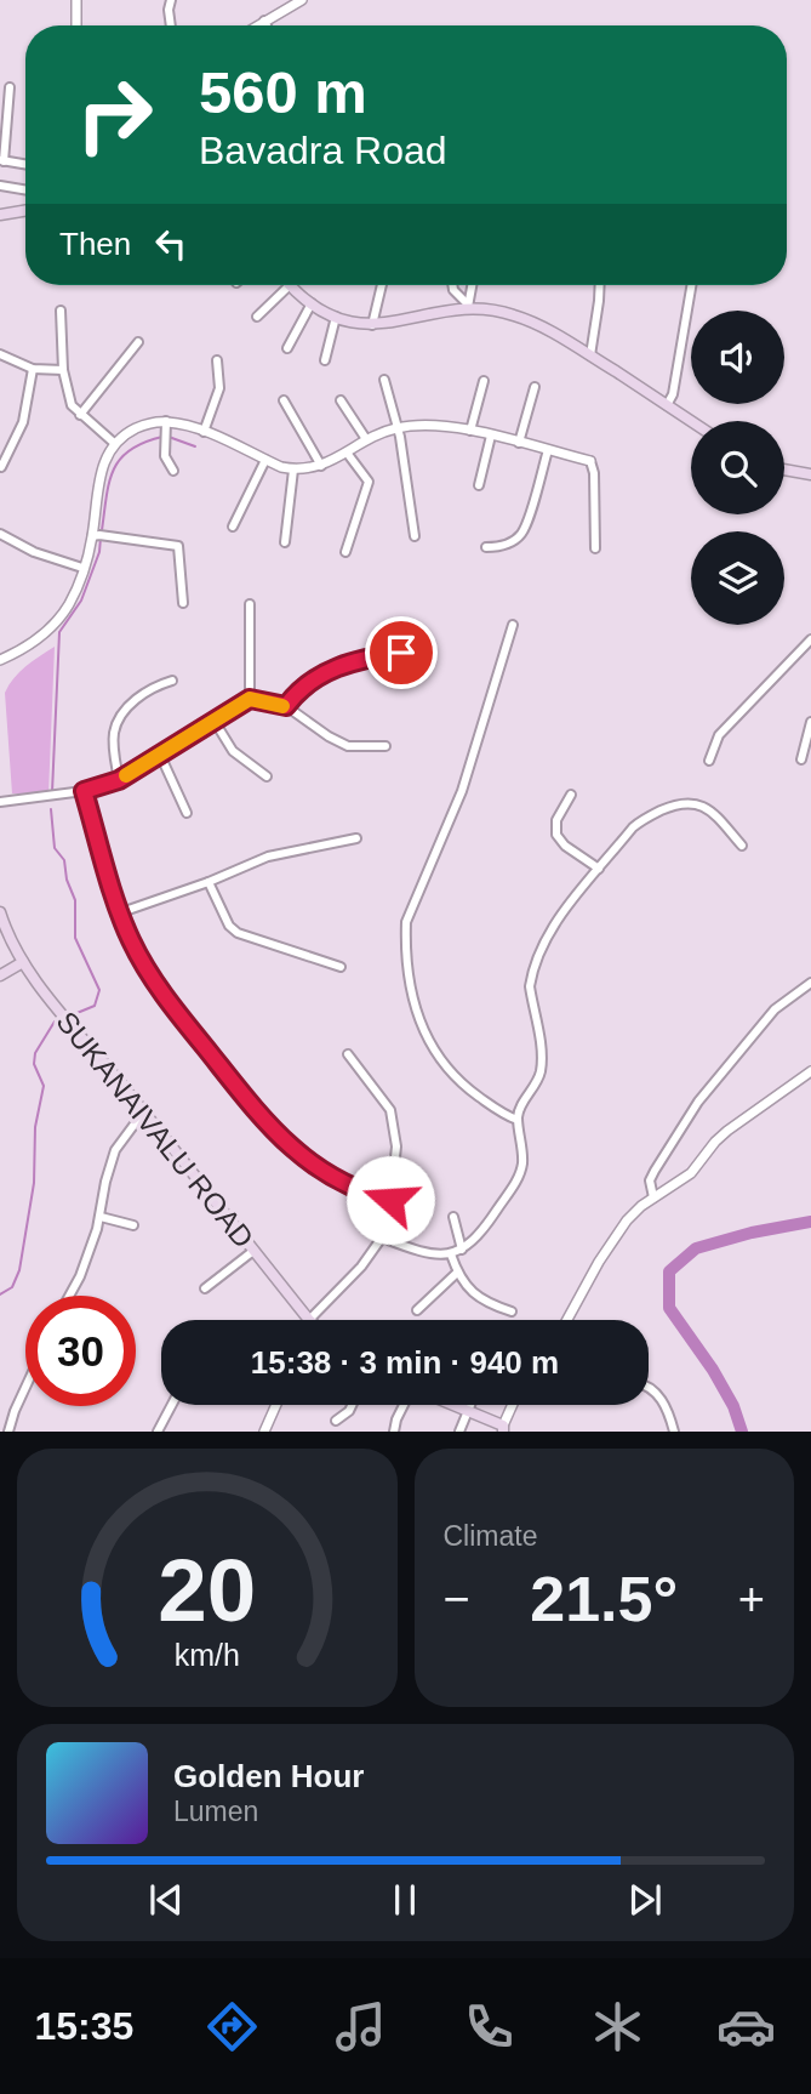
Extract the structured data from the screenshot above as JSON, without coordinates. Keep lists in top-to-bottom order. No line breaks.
{"streets":{"main road":["SUKANAIVALU ROAD"]},"page":{"turn":["560 m","Bavadra Road"],"then":"Then","limit":"30","trip":"15:38 · 3 min · 940 m","tile":"Climate","heat":["−","21.5°","+"],"song":["Golden Hour","Lumen"],"tabs":"15:35","gauge":["20","km/h"]}}
